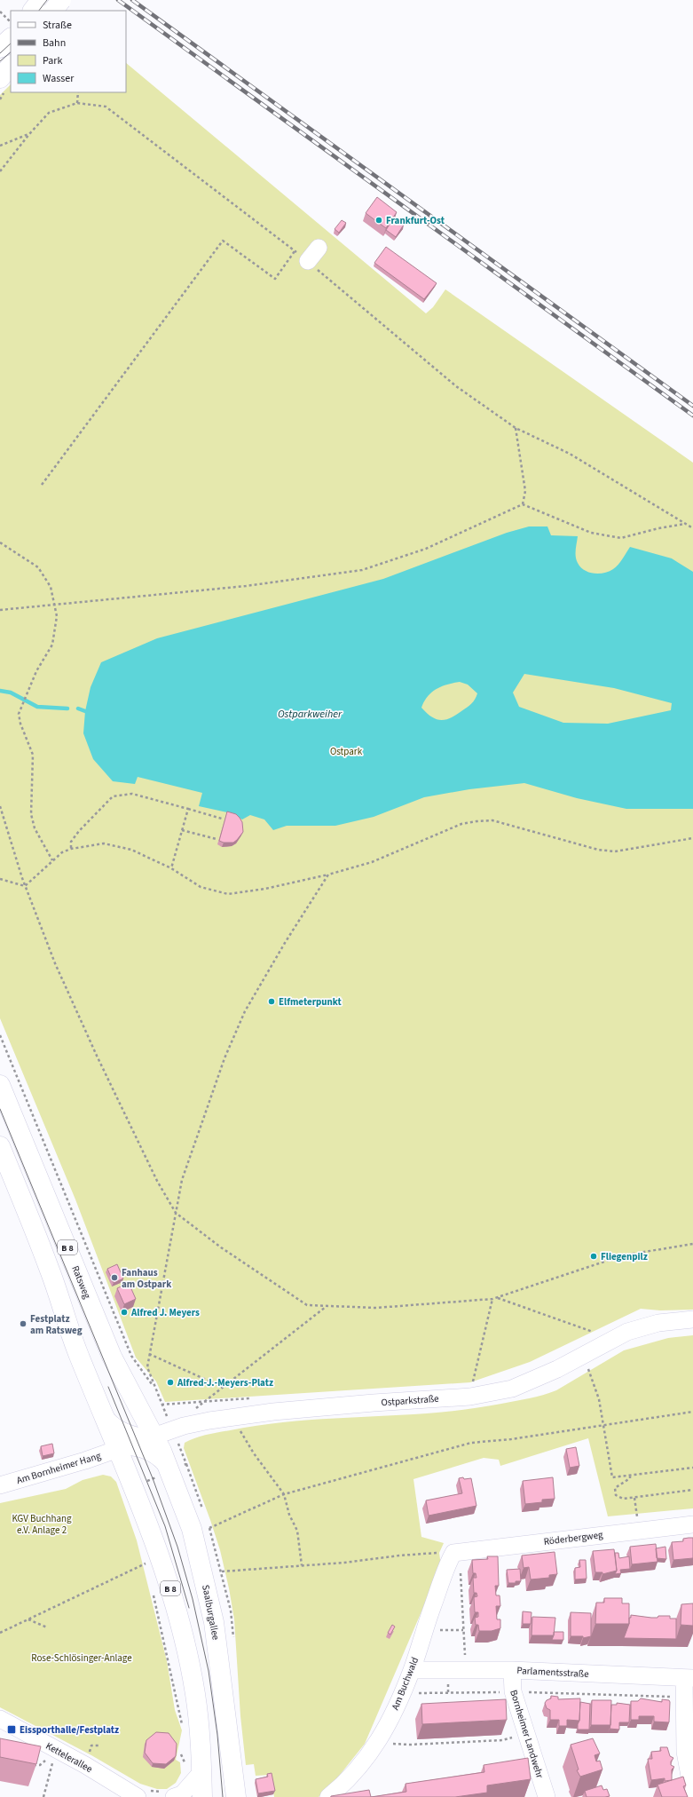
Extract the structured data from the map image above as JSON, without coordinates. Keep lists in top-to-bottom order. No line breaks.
{"streets":{"main road":["B 8","Ratsweg","Saalburgallee"],"street":["Ostparkstraße","Am Bornheimer Hang","Röderbergweg","Parlamentsstraße","Am Buchwald","Bornheimer Landwehr","Kettelerallee"]},"crossings":[["B 8","Ratsweg"],["B 8","Ostparkstraße"],["B 8","Am Bornheimer Hang"],["B 8","Saalburgallee"],["Ratsweg","Ostparkstraße"],["Ratsweg","Saalburgallee"],["Ostparkstraße","Am Bornheimer Hang"],["Ostparkstraße","Saalburgallee"],["Röderbergweg","Am Buchwald"],["Parlamentsstraße","Am Buchwald"],["Parlamentsstraße","Bornheimer Landwehr"]],"water":["Ostparkweiher"],"parks":["Ostpark","KGV Buchhang e.V. Anlage 2","Rose-Schlösinger-Anlage"],"places":{"other":["Frankfurt-Ost","Elfmeterpunkt","Fliegenpilz","Fanhaus am Ostpark","Alfred J. Meyers","Festplatz am Ratsweg","Alfred-J.-Meyers-Platz"],"transit":["Eissporthalle/Festplatz"]},"legend":["Straße","Bahn","Park","Wasser"]}
